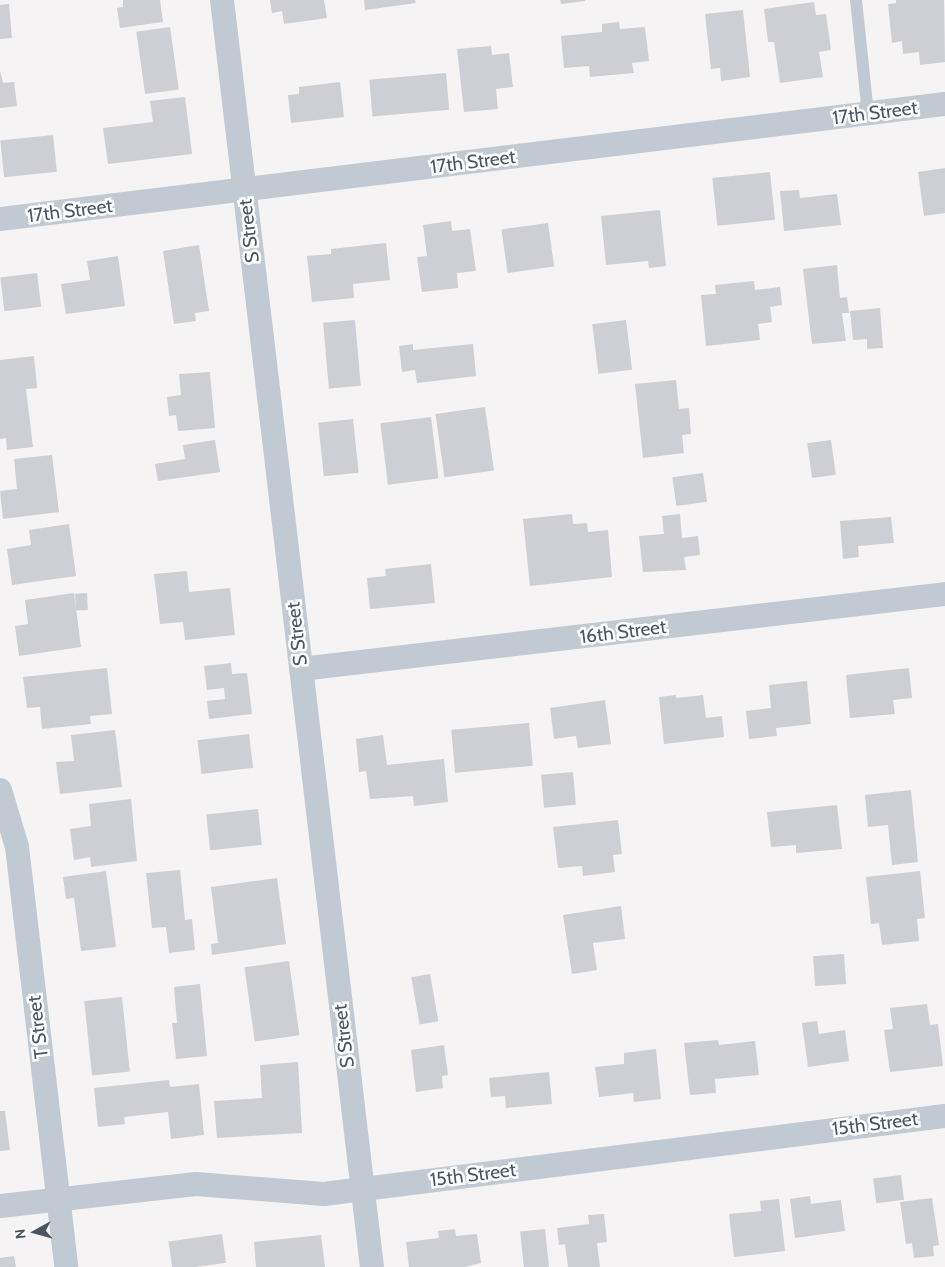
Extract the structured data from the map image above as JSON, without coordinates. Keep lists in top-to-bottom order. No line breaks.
{"streets":{"street":["17th Street","S Street","16th Street","T Street","15th Street"]},"crossings":[["17th Street","S Street"],["S Street","16th Street"],["S Street","15th Street"],["T Street","15th Street"]],"north":"left"}
